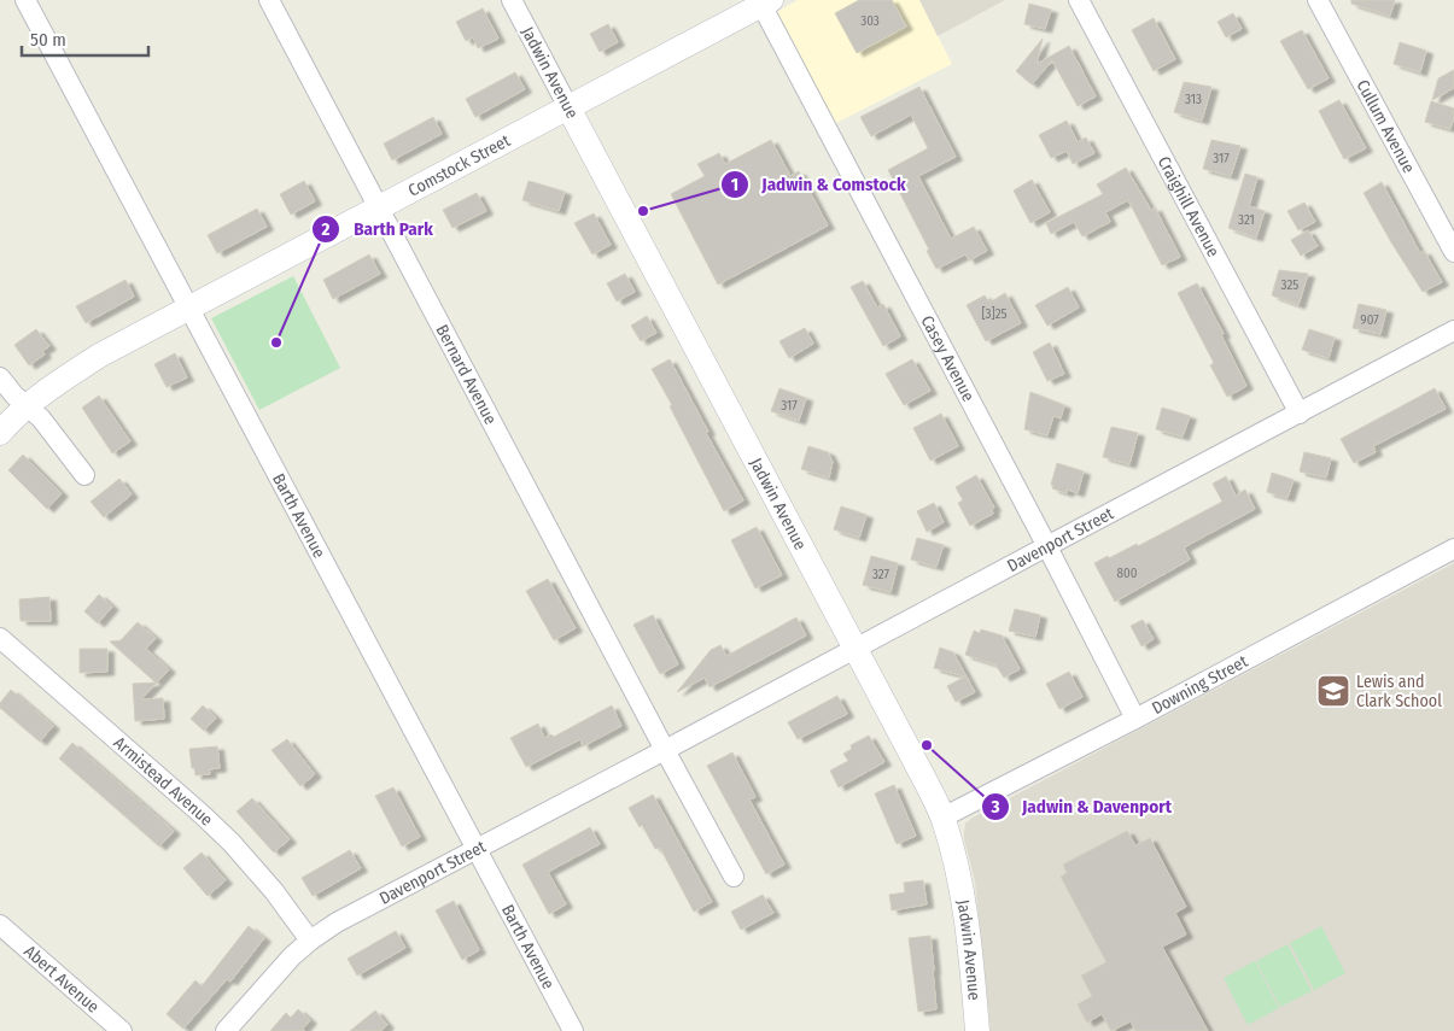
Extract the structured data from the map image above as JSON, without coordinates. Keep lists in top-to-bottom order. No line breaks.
{"streets":{"street":["Jadwin Avenue","Cullum Avenue","Comstock Street","Craighill Avenue","Casey Avenue","Bernard Avenue","Barth Avenue","Davenport Street","Downing Street","Armistead Avenue","Abert Avenue"]},"crossings":[["Jadwin Avenue","Comstock Street"],["Jadwin Avenue","Davenport Street"],["Jadwin Avenue","Downing Street"],["Comstock Street","Casey Avenue"],["Comstock Street","Bernard Avenue"],["Comstock Street","Barth Avenue"],["Craighill Avenue","Davenport Street"],["Casey Avenue","Davenport Street"],["Casey Avenue","Downing Street"],["Bernard Avenue","Davenport Street"],["Barth Avenue","Davenport Street"],["Davenport Street","Armistead Avenue"]],"places":{"other":["Jadwin & Comstock","Barth Park","Jadwin & Davenport"],"school or university":["Lewis and Clark School"]},"house_numbers":["303","313","317","321","325","[3]25","907","317","800","327"],"scale_bar":"50 m"}
